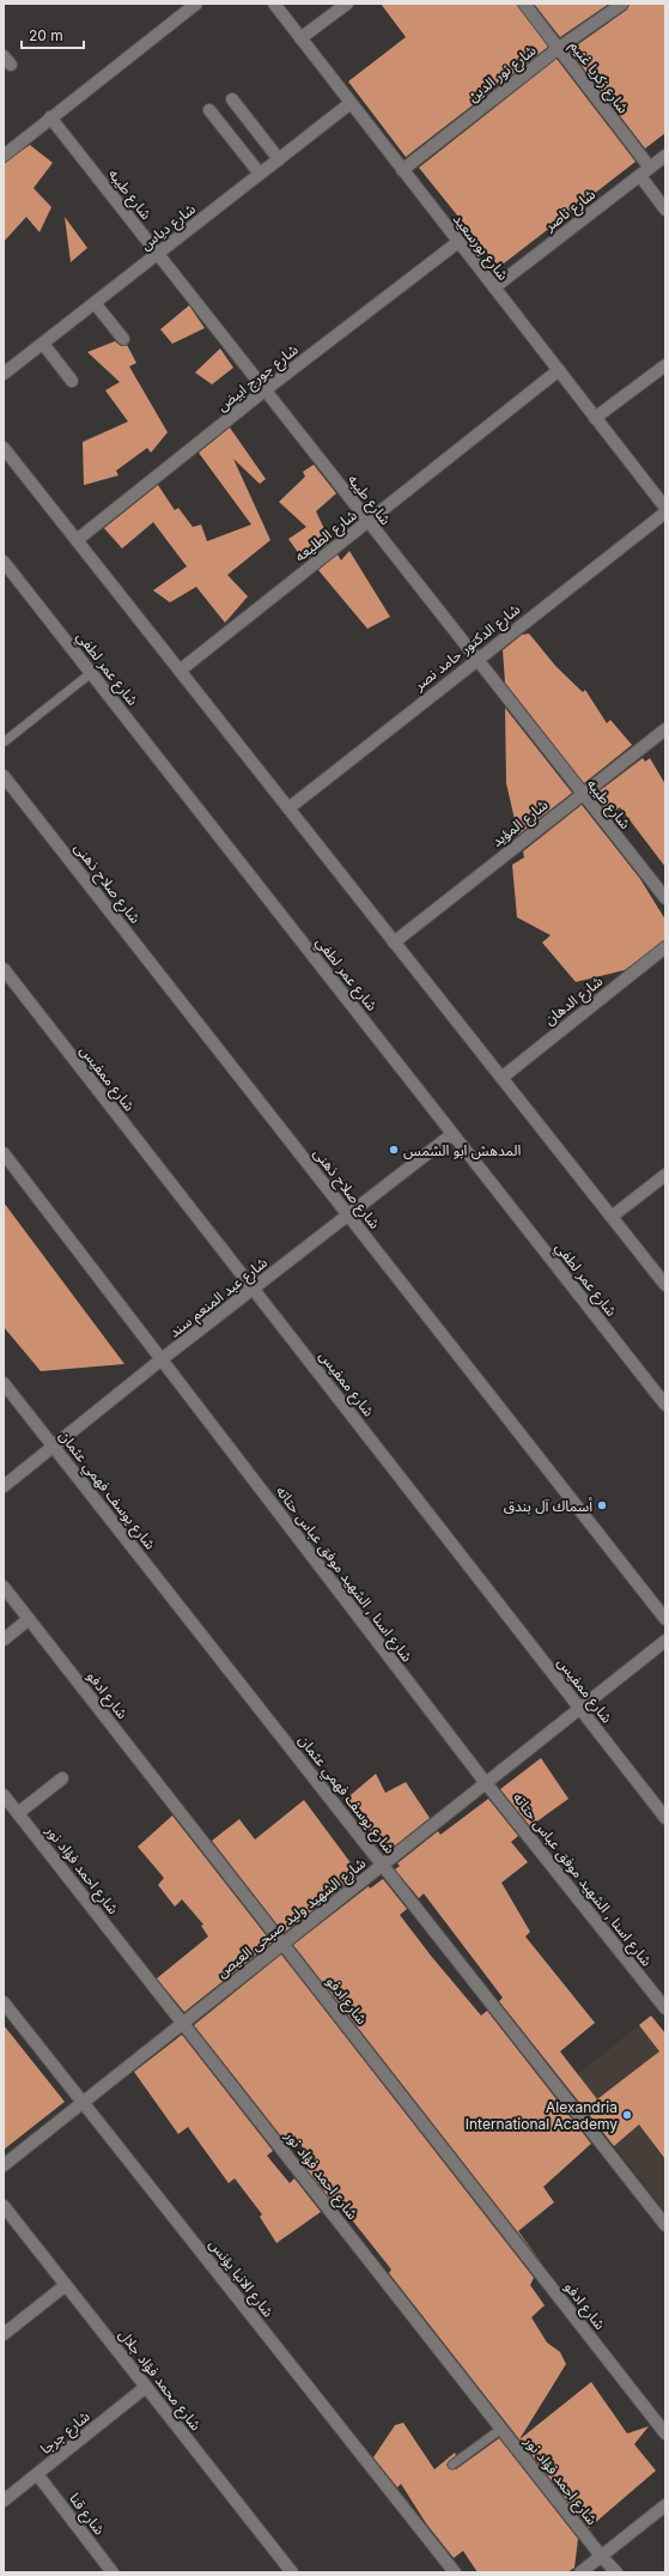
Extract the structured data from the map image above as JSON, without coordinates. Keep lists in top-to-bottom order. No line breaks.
{"streets":{"street":["شارع نور الدين","شارع زكريا غنيم","شارع طيبه","شارع ناصر","شارع دياس","شارع بورسعيد","شارع جورج ابيض","شارع الطليعه","شارع الدكتور حامد نصر","شارع عمر لطفي","شارع المؤيد","شارع صلاح ذهنى","شارع الدهان","شارع ممفيس","شارع عبد المنعم سند","شارع يوسف فهمي عثمان","شارع اسنا , الشهيد موفق عباس حتاته","شارع ادفو","شارع احمد فؤاد نور","شارع الشهيد وليد صبحى العيص","شارع الانبا يؤنس","شارع محمد فؤاد جلال","شارع جرجا","شارع قنا"]},"crossings":[["شارع نور الدين","شارع زكريا غنيم"],["شارع نور الدين","شارع بورسعيد"],["شارع زكريا غنيم","شارع ناصر"],["شارع طيبه","شارع دياس"],["شارع طيبه","شارع جورج ابيض"],["شارع طيبه","شارع الطليعه"],["شارع طيبه","شارع الدكتور حامد نصر"],["شارع طيبه","شارع المؤيد"],["شارع ناصر","شارع بورسعيد"],["شارع دياس","شارع بورسعيد"],["شارع بورسعيد","شارع جورج ابيض"],["شارع بورسعيد","شارع الطليعه"],["شارع عمر لطفي","شارع عبد المنعم سند"],["شارع صلاح ذهنى","شارع عبد المنعم سند"],["شارع ممفيس","شارع عبد المنعم سند"],["شارع ممفيس","شارع الشهيد وليد صبحى العيص"],["شارع عبد المنعم سند","شارع يوسف فهمي عثمان"],["شارع عبد المنعم سند","شارع اسنا , الشهيد موفق عباس حتاته"],["شارع يوسف فهمي عثمان","شارع الشهيد وليد صبحى العيص"],["شارع اسنا , الشهيد موفق عباس حتاته","شارع الشهيد وليد صبحى العيص"],["شارع ادفو","شارع الشهيد وليد صبحى العيص"],["شارع احمد فؤاد نور","شارع الشهيد وليد صبحى العيص"],["شارع الشهيد وليد صبحى العيص","شارع الانبا يؤنس"],["شارع محمد فؤاد جلال","شارع جرجا"],["شارع جرجا","شارع قنا"]],"places":["المدهش ابو الشمس","أسماك آل بندق","Alexandria International Academy"],"scale_bar":"20 m"}
